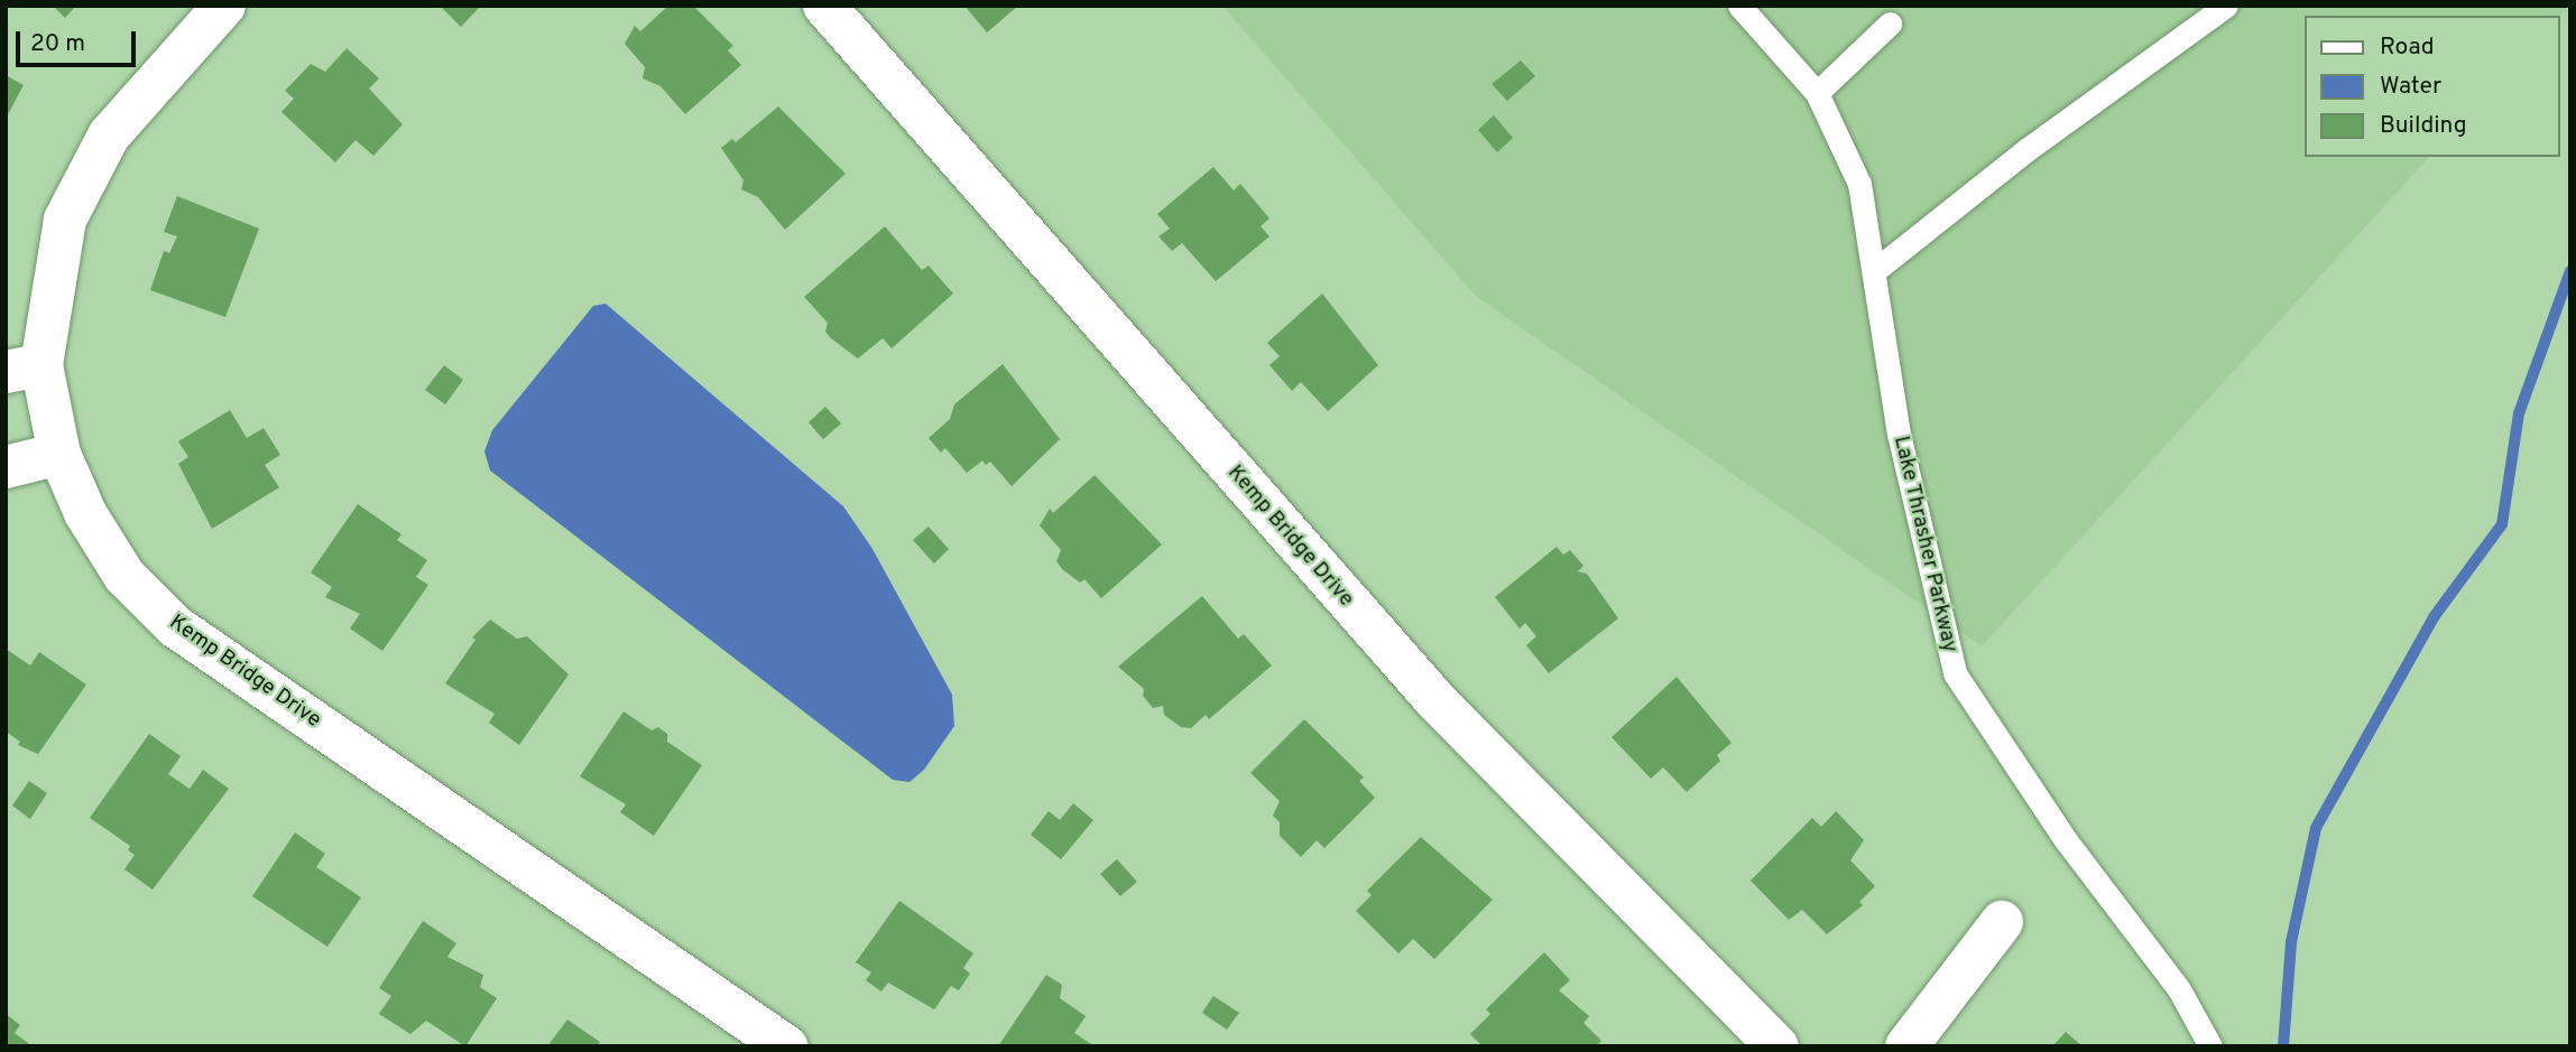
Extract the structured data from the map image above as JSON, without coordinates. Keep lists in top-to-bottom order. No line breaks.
{"streets":{"street":["Kemp Bridge Drive"],"lane":["Lake Thrasher Parkway"]},"legend":["Road","Water","Building"],"scale_bar":"20 m"}
